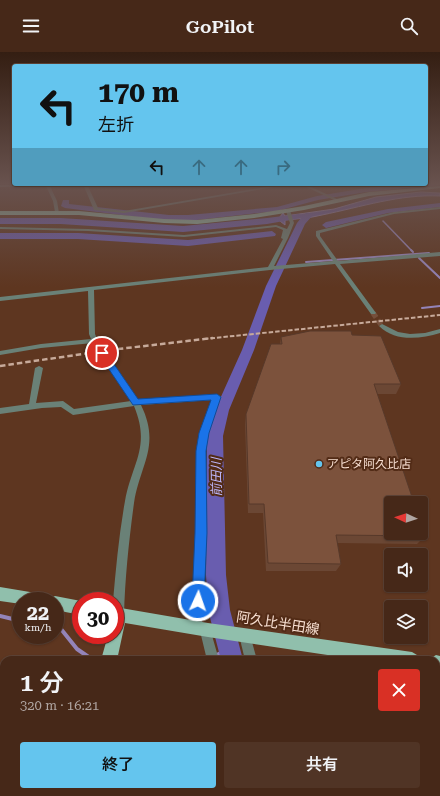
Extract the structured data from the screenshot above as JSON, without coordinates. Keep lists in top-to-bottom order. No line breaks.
{"streets":{"main road":["阿久比半田線"]},"water":["前田川"],"places":["アピタ阿久比店"],"north":"left","page":{"header":"GoPilot","turn":["170 m","左折"],"speed":"22 km/h","limit":"30","heading":["1 分","320 m · 16:21"],"buttons":["終了","共有"]}}
